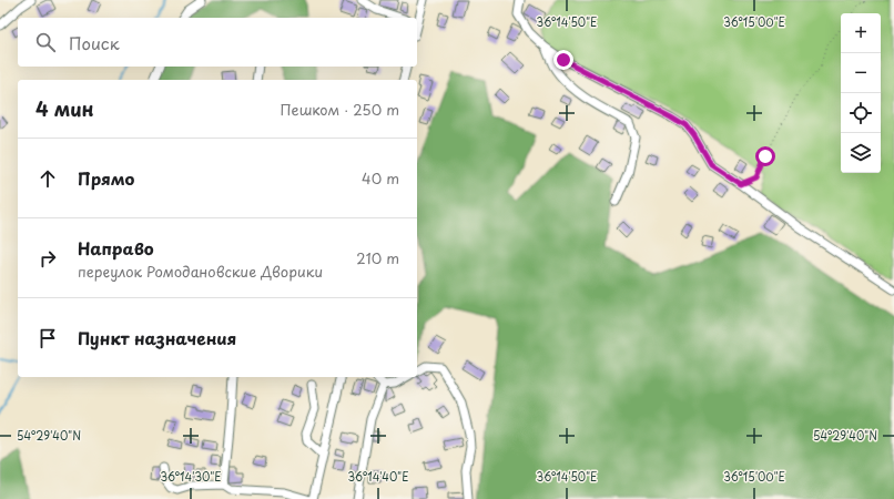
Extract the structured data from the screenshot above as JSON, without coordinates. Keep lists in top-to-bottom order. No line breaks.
{"page":{"map_buttons":["+","−"],"search":"Поиск","heading":["4 мин","Пешком · 250 m"],"list":[["Прямо","40 m"],["Направо","переулок Ромодановские Дворики","210 m"],"Пункт назначения"]},"coordinates":["36°14'50\"E","36°15'00\"E","54°29'40\"N","36°14'30\"E","36°14'40\"E"]}
